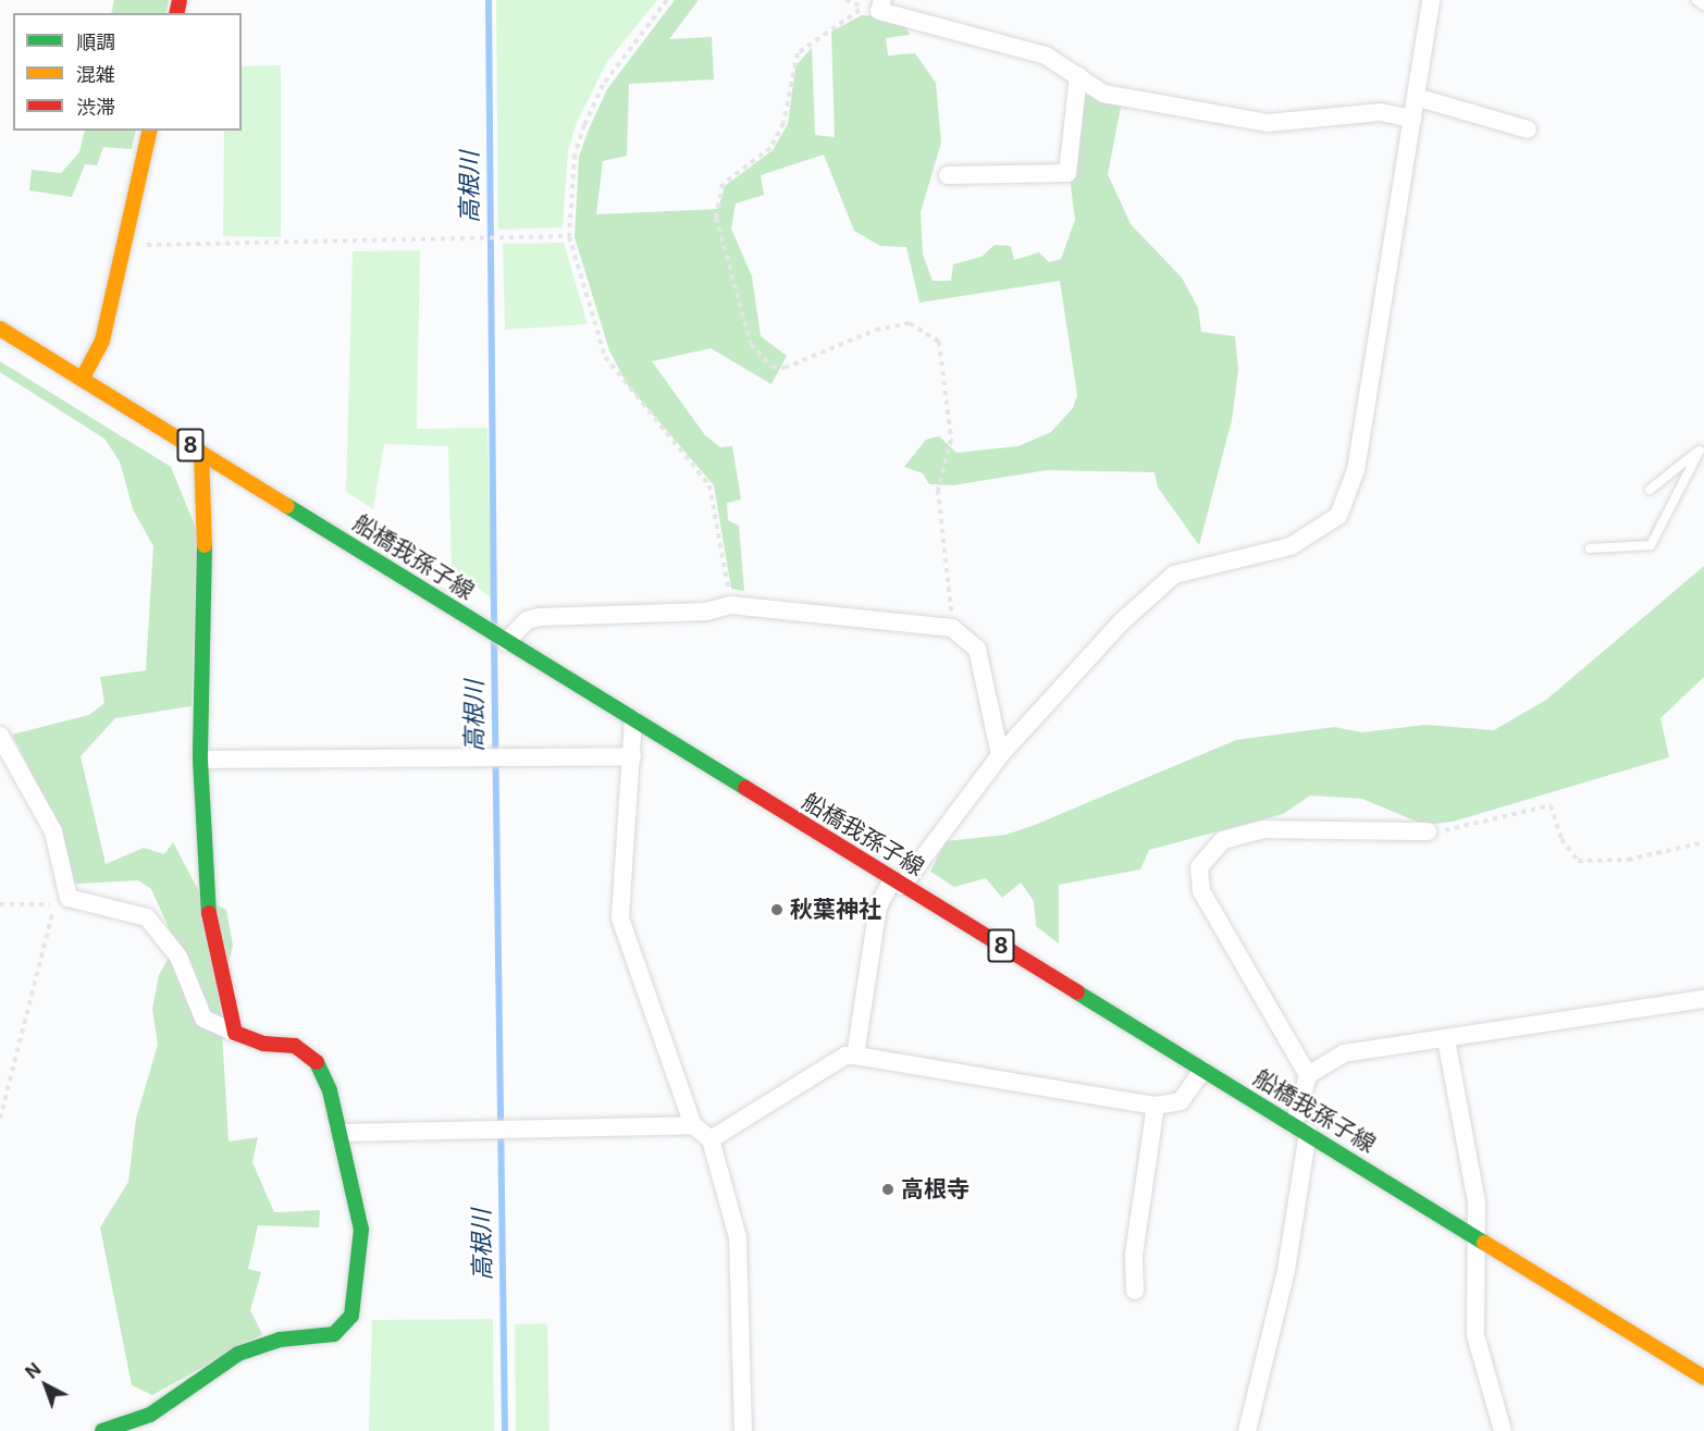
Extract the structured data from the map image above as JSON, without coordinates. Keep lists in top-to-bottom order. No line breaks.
{"streets":{"main road":["8","船橋我孫子線"]},"water":["高根川"],"places":["秋葉神社","高根寺"],"legend":["順調","混雑","渋滞"],"north":"top left"}
